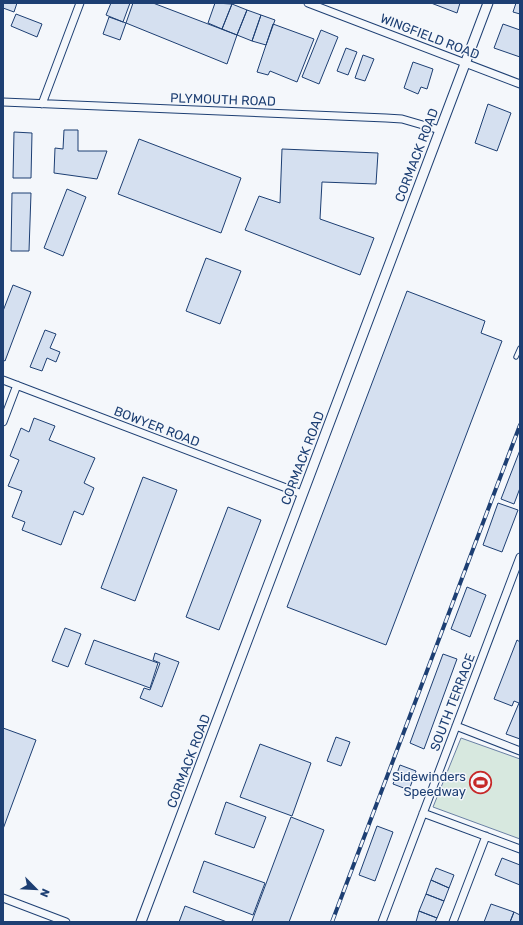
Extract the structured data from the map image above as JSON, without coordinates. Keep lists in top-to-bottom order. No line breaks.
{"streets":{"street":["WINGFIELD ROAD","PLYMOUTH ROAD","CORMACK ROAD","BOWYER ROAD","SOUTH TERRACE"]},"crossings":[["WINGFIELD ROAD","CORMACK ROAD"],["PLYMOUTH ROAD","CORMACK ROAD"],["CORMACK ROAD","BOWYER ROAD"]],"places":{"sports":["Sidewinders Speedway"]},"north":"bottom right"}
